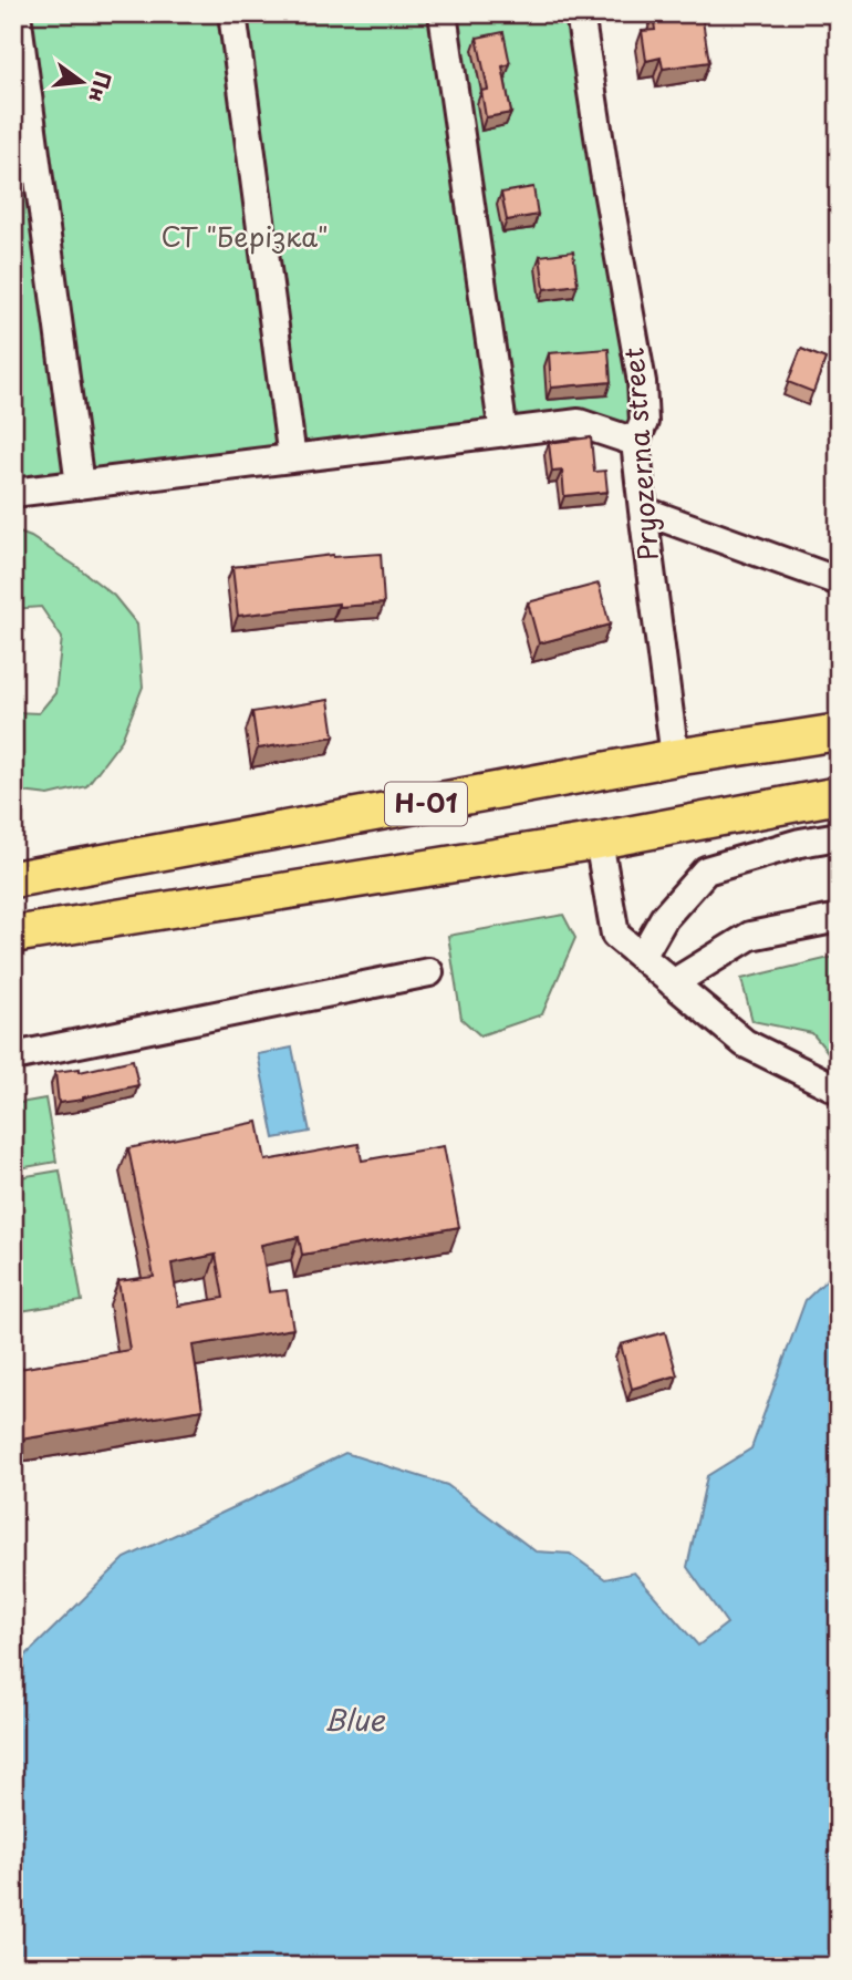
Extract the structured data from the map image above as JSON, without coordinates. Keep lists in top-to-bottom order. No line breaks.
{"streets":{"main road":["Н-01"],"street":["Pryozerna street"]},"crossings":[["Pryozerna street","Н-01"]],"water":["Blue"],"parks":["СТ \"Берізка\""],"north":"right"}
